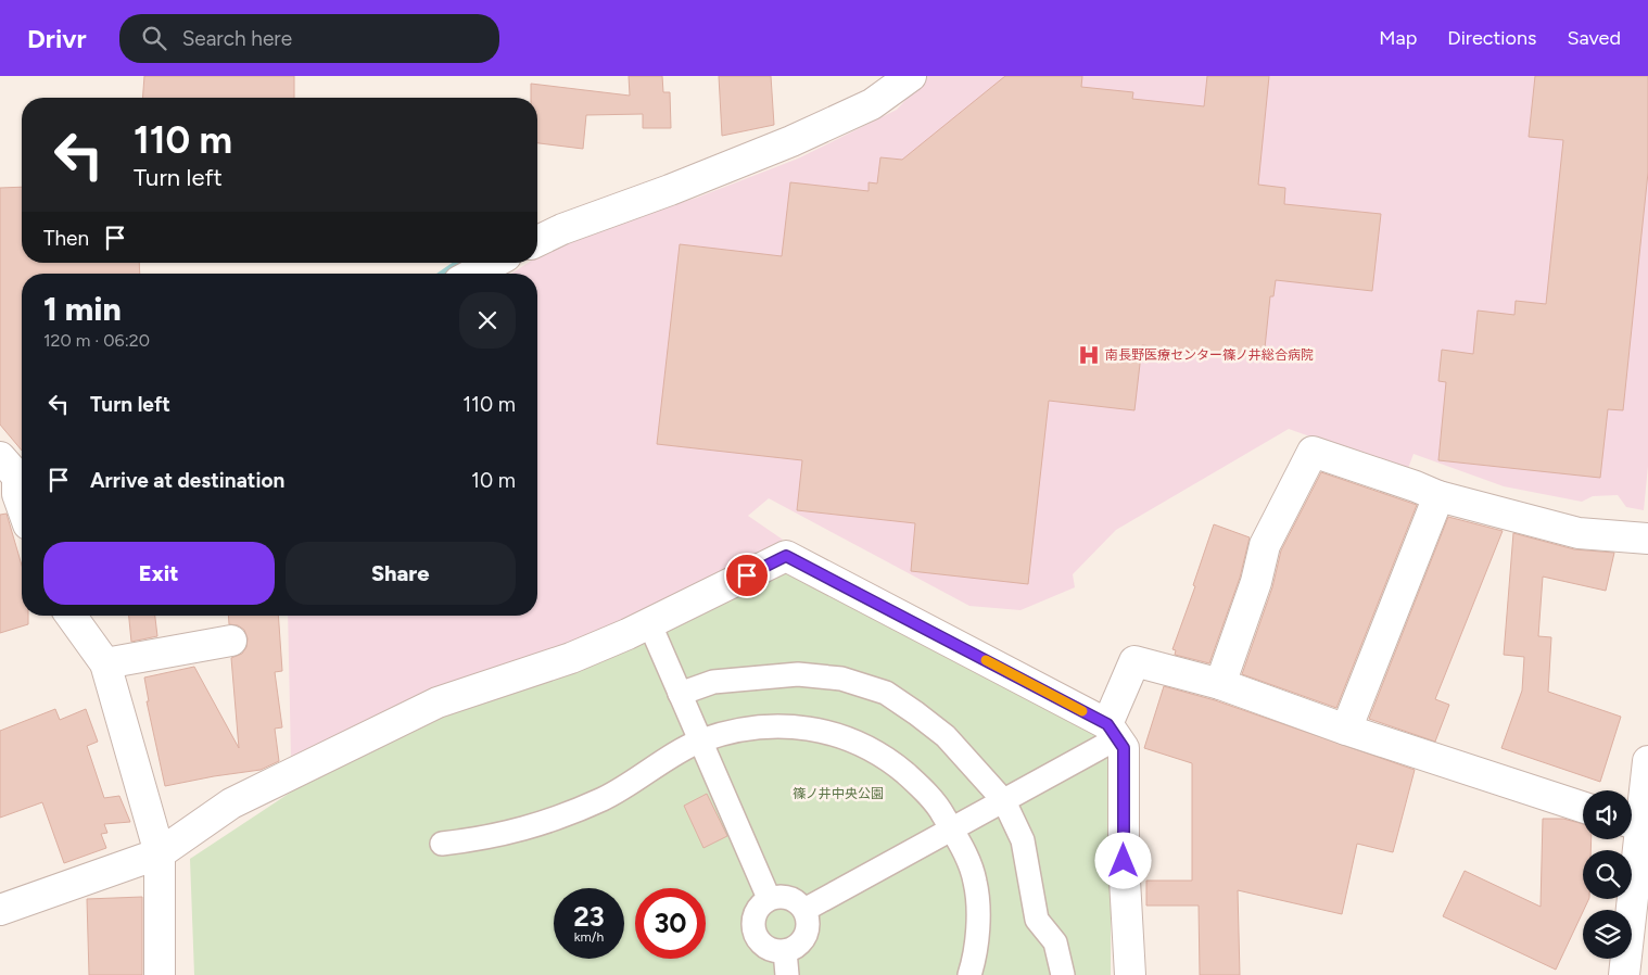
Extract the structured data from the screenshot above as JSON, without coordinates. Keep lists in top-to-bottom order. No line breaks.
{"parks":["篠ノ井中央公園"],"places":{"hospital":["南長野医療センター篠ノ井総合病院"]},"page":{"header":"Drivr","search":"Search here","nav":["Map","Directions","Saved"],"turn":["110 m","Turn left"],"then":"Then","heading":["1 min","120 m · 06:20"],"list":[{"name":"Turn left","value":"110 m"},{"name":"Arrive at destination","value":"10 m"}],"buttons":["Exit","Share"],"speed":"23 km/h","limit":"30"}}
